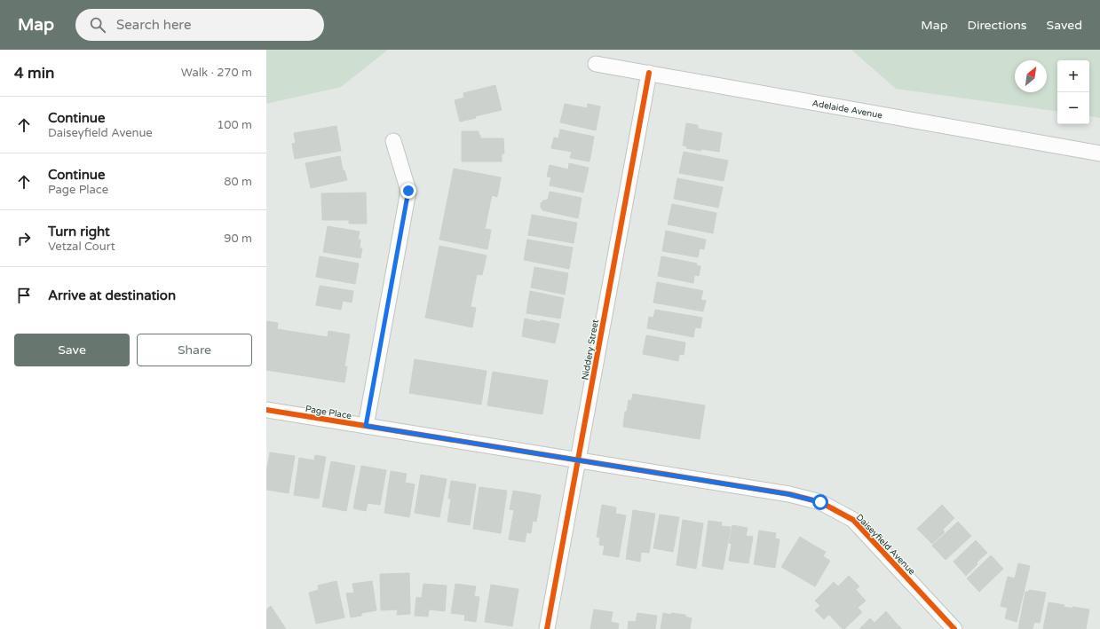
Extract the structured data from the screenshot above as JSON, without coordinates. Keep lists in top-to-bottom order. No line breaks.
{"streets":{"street":["Adelaide Avenue","Niddery Street","Page Place","Daiseyfield Avenue"]},"crossings":[["Adelaide Avenue","Niddery Street"],["Niddery Street","Page Place"],["Niddery Street","Daiseyfield Avenue"],["Page Place","Daiseyfield Avenue"]],"north":"top right","page":{"header":"Map","search":"Search here","nav":["Map","Directions","Saved"],"heading":["4 min","Walk · 270 m"],"map_buttons":["+","−"],"list":[["Continue","Daiseyfield Avenue","100 m"],["Continue","Page Place","80 m"],["Turn right","Vetzal Court","90 m"],"Arrive at destination"],"buttons":["Save","Share"]}}
